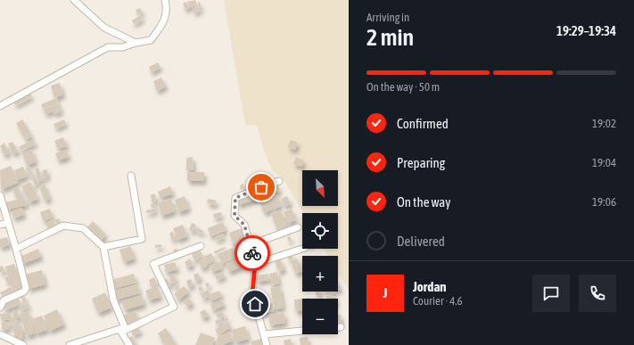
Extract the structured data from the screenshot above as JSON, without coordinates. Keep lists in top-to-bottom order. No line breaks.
{"north":"bottom right","page":{"heading":["2 min","Arriving in","19:29–19:34"],"panel":["Jordan","Courier · 4.6"],"bar":"On the way · 50 m","list":[["Confirmed","19:02"],["Preparing","19:04"],["On the way","19:06"],"Delivered"],"map_buttons":["+","−"],"round":"J"}}
